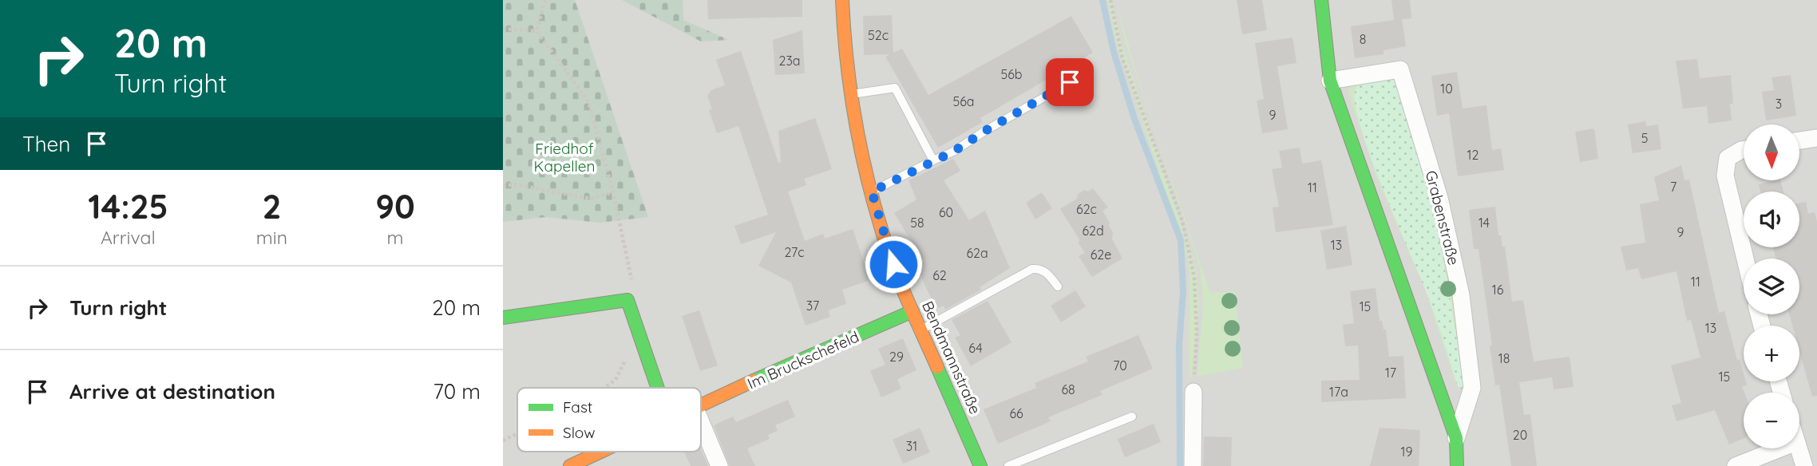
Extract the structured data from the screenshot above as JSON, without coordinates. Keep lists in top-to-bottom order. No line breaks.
{"streets":{"street":["Grabenstraße","Bendmannstraße","Im Bruckschefeld"]},"crossings":[["Bendmannstraße","Im Bruckschefeld"]],"parks":["Friedhof Kapellen"],"house_numbers":["52c","8","23a","56b","10","56a","3","9","5","12","7","11","62c","60","58","14","62d","9","13","27c","62a","62e","62","11","16","37","15","13","64","29","18","70","17","15","68","17a","66","20","31","19"],"legend":["Fast","Slow"],"north":"bottom","page":{"turn":["20 m","Turn right"],"then":"Then","map_buttons":["+","−"],"eta":["14:25","Arrival","2","min","90","m"],"list":[{"name":"Turn right","value":"20 m"},{"name":"Arrive at destination","value":"70 m"}]}}
